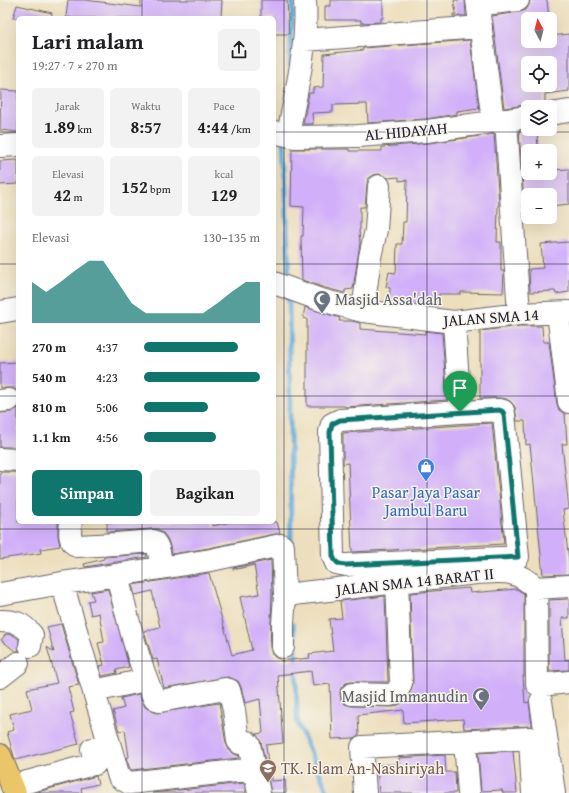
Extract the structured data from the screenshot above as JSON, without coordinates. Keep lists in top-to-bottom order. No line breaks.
{"streets":{"street":["AL HIDAYAH","JALAN SMA 14","JALAN SMA 14 BARAT II"]},"places":{"mosque":["Masjid Assa'dah","Masjid Immanudin"],"shop":["Pasar Jaya Pasar Jambul Baru"],"school or university":["TK. Islam An-Nashiriyah"]},"north":"top","page":{"map_buttons":["+","−"],"heading":["Lari malam","19:27 · 7 × 270 m"],"stats":[["Jarak","1.89 km"],["Waktu","8:57"],["Pace","4:44 /km"],["Elevasi","42 m"],["152 bpm"],["kcal","129"]],"chart":["Elevasi","130–135 m"],"list":[{"name":"270 m","note":"4:37"},{"name":"540 m","note":"4:23"},{"name":"810 m","note":"5:06"},{"name":"1.1 km","note":"4:56"}],"buttons":["Simpan","Bagikan"]}}
